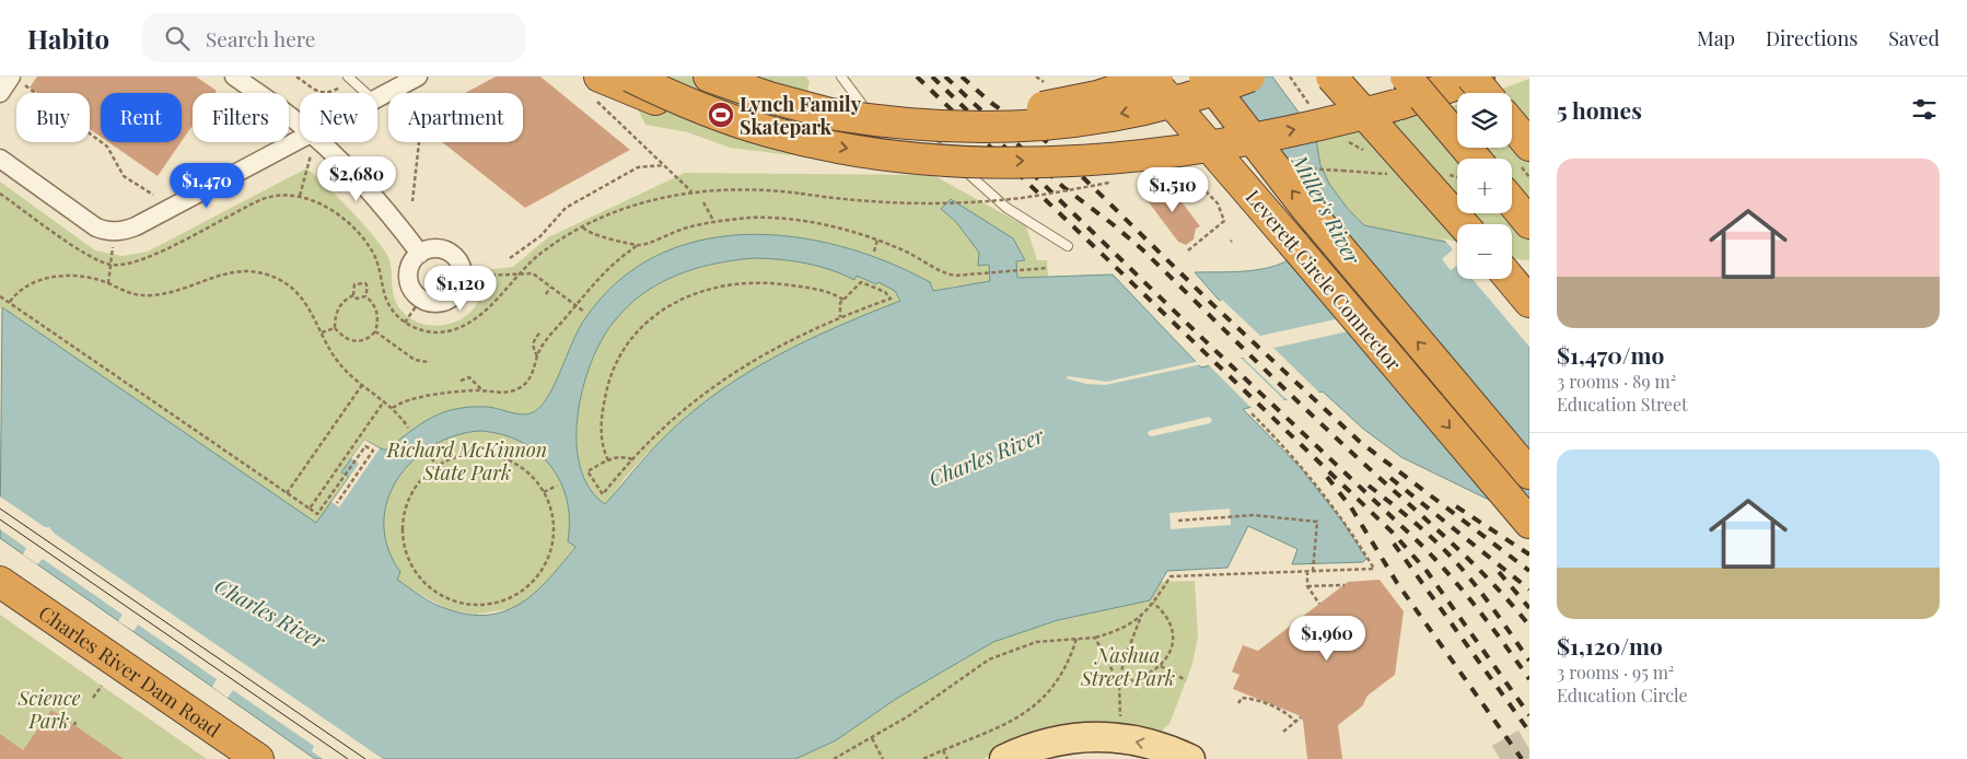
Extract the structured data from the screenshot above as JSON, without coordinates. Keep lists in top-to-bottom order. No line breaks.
{"streets":{"highway":["Leverett Circle Connector","Charles River Dam Road"]},"water":["Miller's River","Charles River"],"parks":["Richard McKinnon State Park","Nashua Street Park","Science Park"],"places":{"sports":["Lynch Family Skatepark"]},"page":{"header":"Habito","search":"Search here","nav":["Map","Directions","Saved"],"heading":"5 homes","map_buttons":["+","−"],"chip":["Buy","Rent","Filters","New","Apartment"],"list":[{"name":"$1,470/mo","note":"3 rooms · 89 m² · Education Street"},{"name":"$1,120/mo","note":"3 rooms · 95 m² · Education Circle"}],"price":["$2,680","$1,470","$1,510","$1,120","$1,960"]}}
